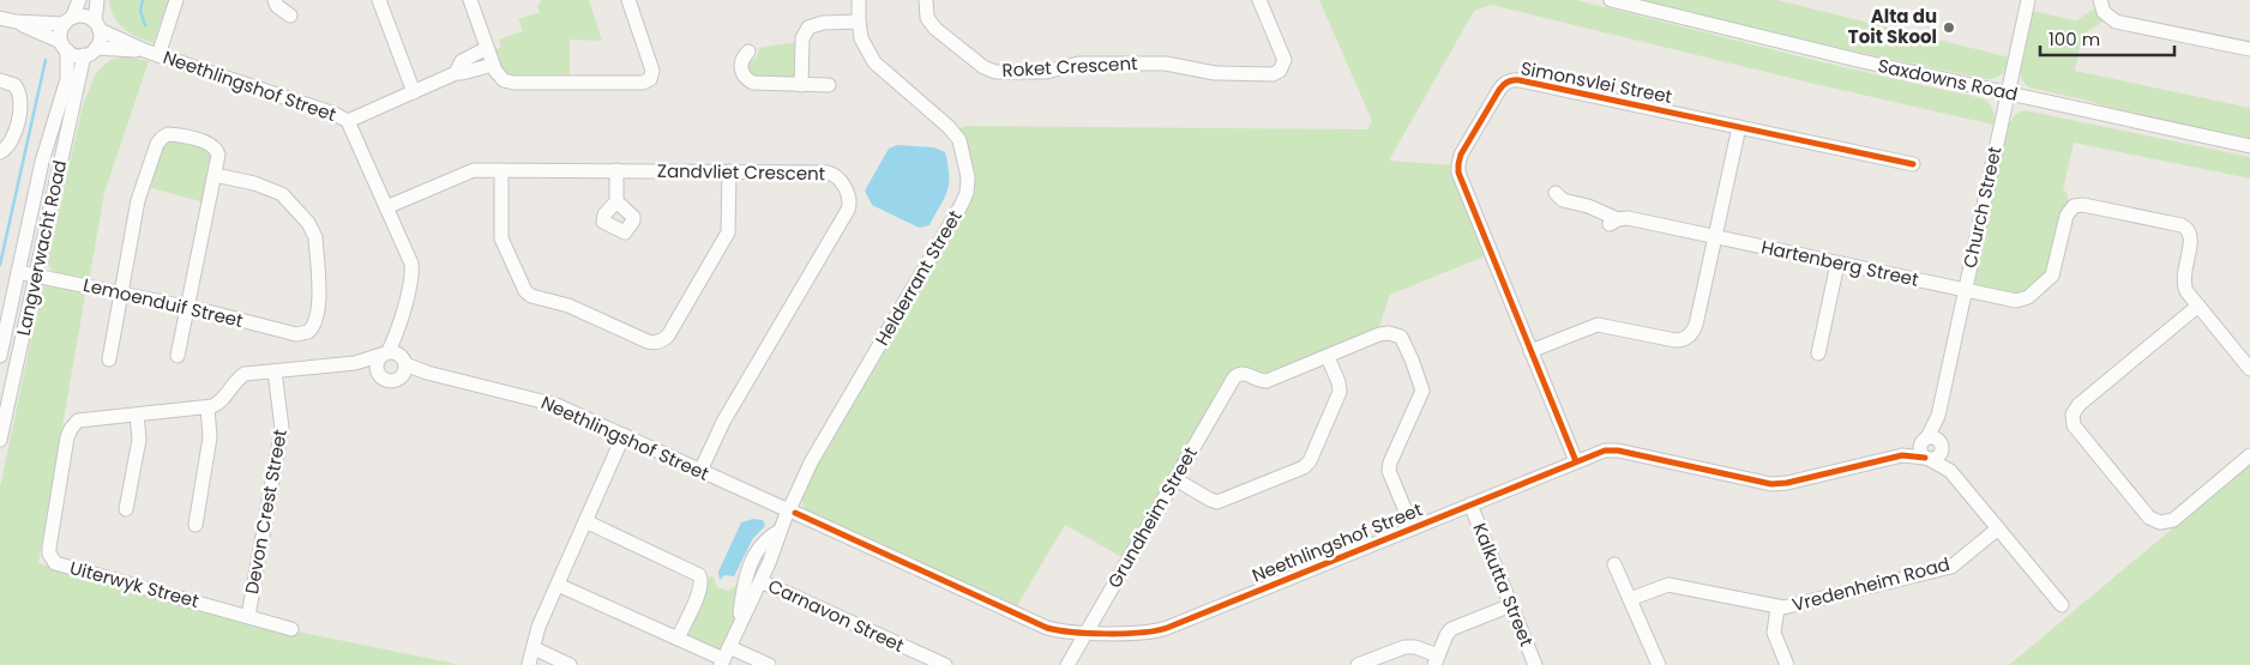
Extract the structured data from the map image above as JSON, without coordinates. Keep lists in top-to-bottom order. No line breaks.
{"streets":{"street":["Roket Crescent","Saxdowns Road","Simonsvlei Street","Neethlingshof Street","Zandvliet Crescent","Church Street","Langverwacht Road","Hartenberg Street","Helderrant Street","Lemoenduif Street","Devon Crest Street","Grundheim Street","Uiterwyk Street","Kalkutta Street","Vredenheim Road","Carnavon Street"]},"crossings":[["Saxdowns Road","Church Street"],["Simonsvlei Street","Neethlingshof Street"],["Neethlingshof Street","Zandvliet Crescent"],["Neethlingshof Street","Langverwacht Road"],["Neethlingshof Street","Helderrant Street"],["Neethlingshof Street","Grundheim Street"],["Neethlingshof Street","Kalkutta Street"],["Church Street","Hartenberg Street"],["Langverwacht Road","Lemoenduif Street"],["Devon Crest Street","Uiterwyk Street"]],"places":["Alta du Toit Skool"],"scale_bar":"100 m"}
